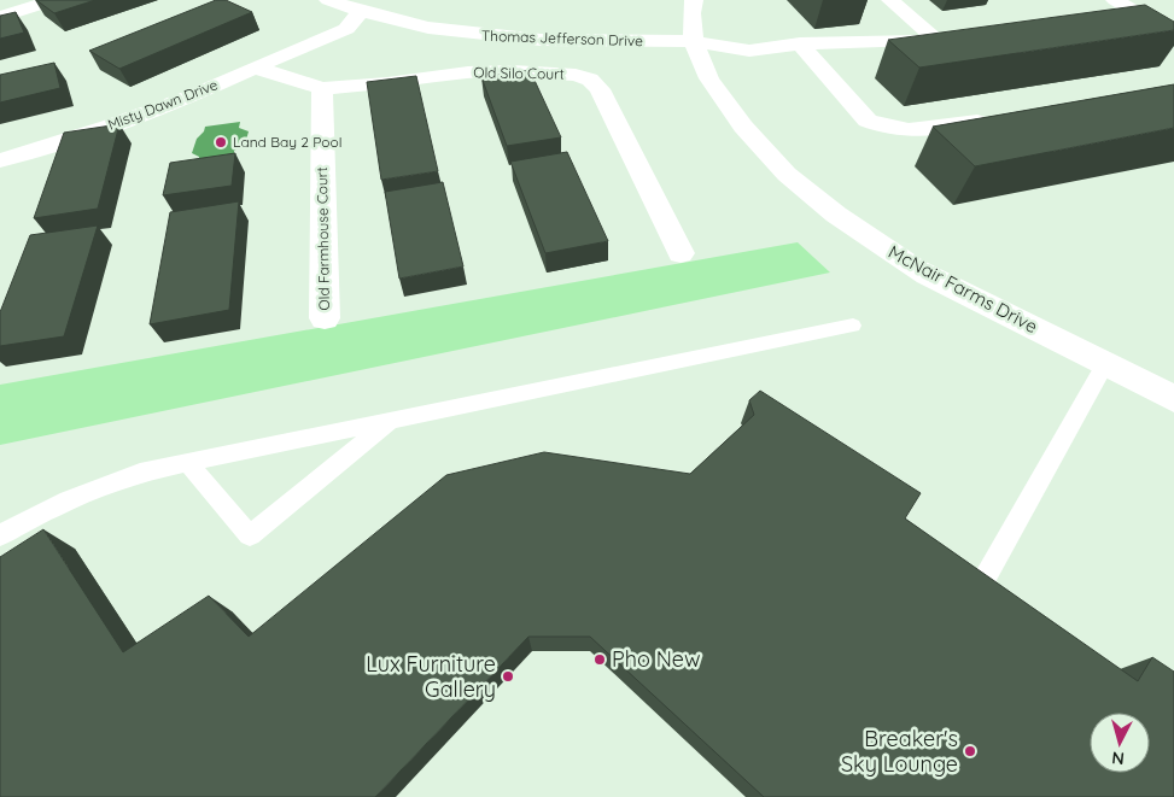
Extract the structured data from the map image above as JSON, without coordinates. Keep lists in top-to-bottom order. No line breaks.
{"streets":{"street":["Thomas Jefferson Drive","Old Silo Court","Misty Dawn Drive","Old Farmhouse Court","McNair Farms Drive"]},"crossings":[["Thomas Jefferson Drive","Misty Dawn Drive"],["Thomas Jefferson Drive","McNair Farms Drive"],["Old Silo Court","Misty Dawn Drive"],["Old Silo Court","Old Farmhouse Court"]],"places":["Land Bay 2 Pool","Pho New","Lux Furniture Gallery","Breaker's Sky Lounge"],"north":"bottom"}
